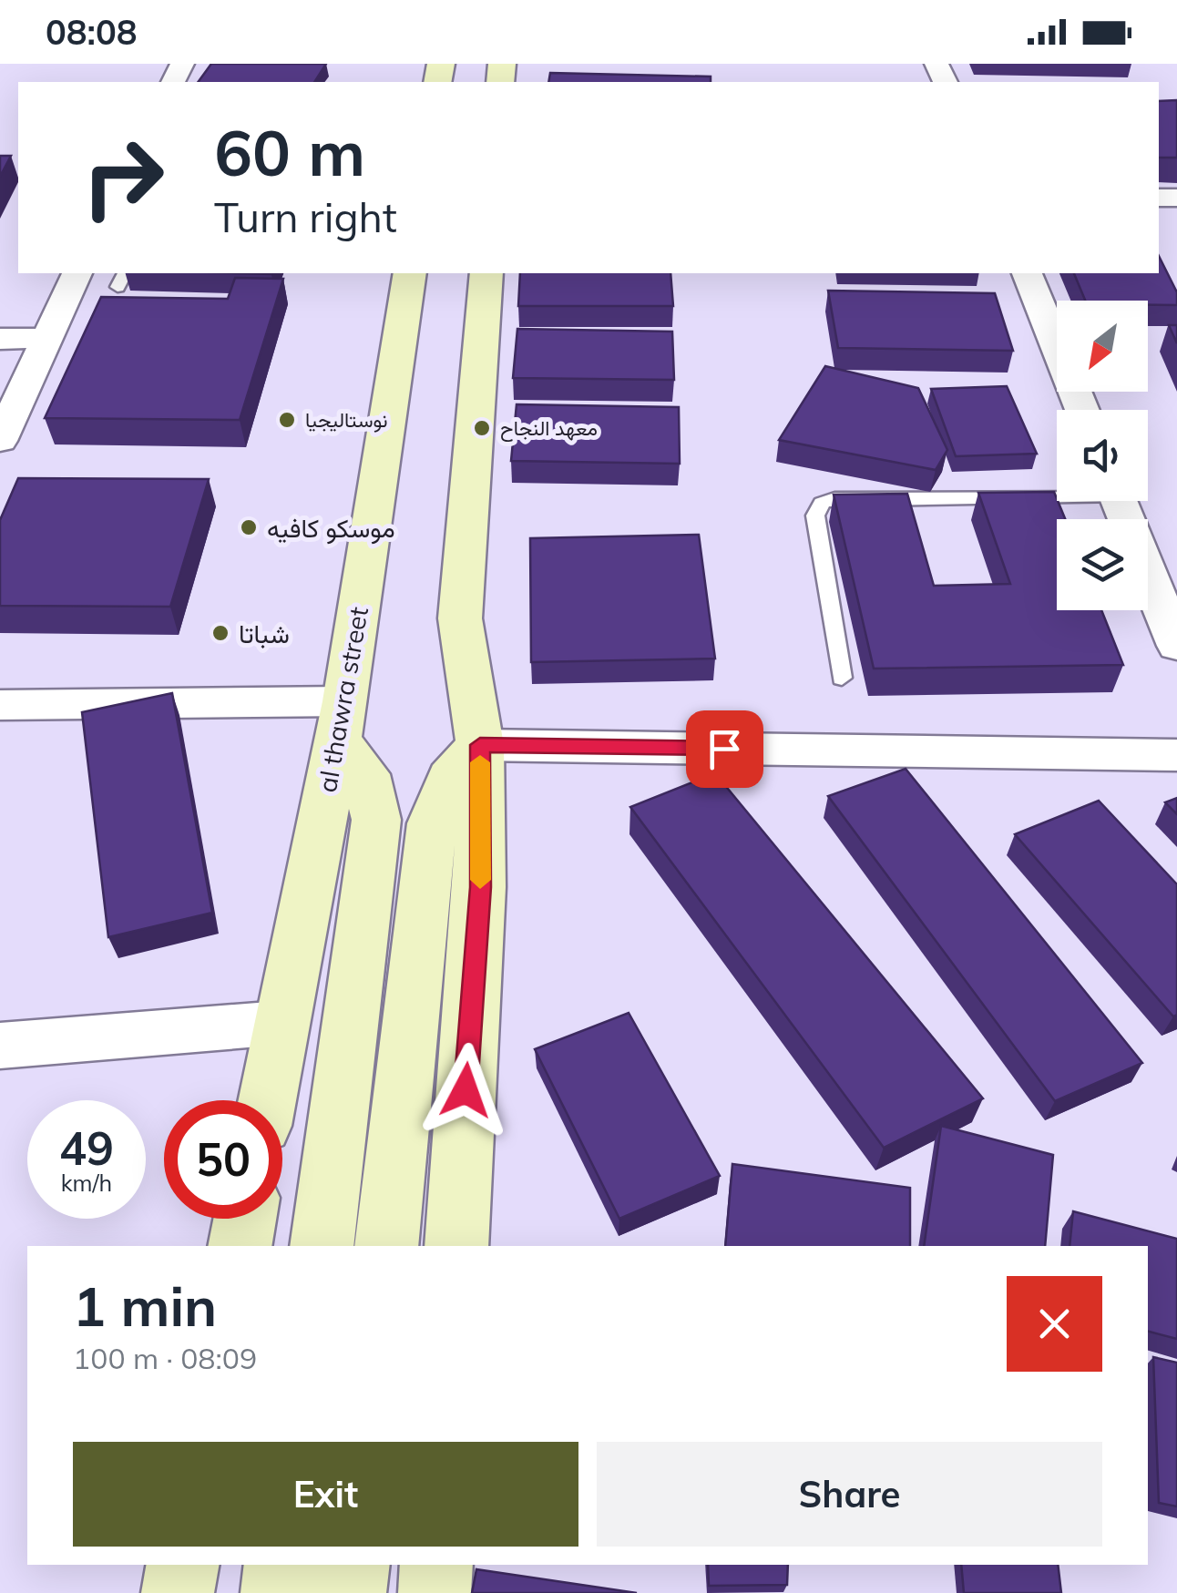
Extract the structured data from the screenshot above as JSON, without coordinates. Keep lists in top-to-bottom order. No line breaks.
{"streets":{"main road":["al thawra street"]},"places":["نوستاليجيا","معهد النجاح","موسكو كافيه","شباتا"],"north":"bottom left","page":{"status":"08:08","turn":["60 m","Turn right"],"speed":"49 km/h","limit":"50","heading":["1 min","100 m · 08:09"],"buttons":["Exit","Share"]}}
